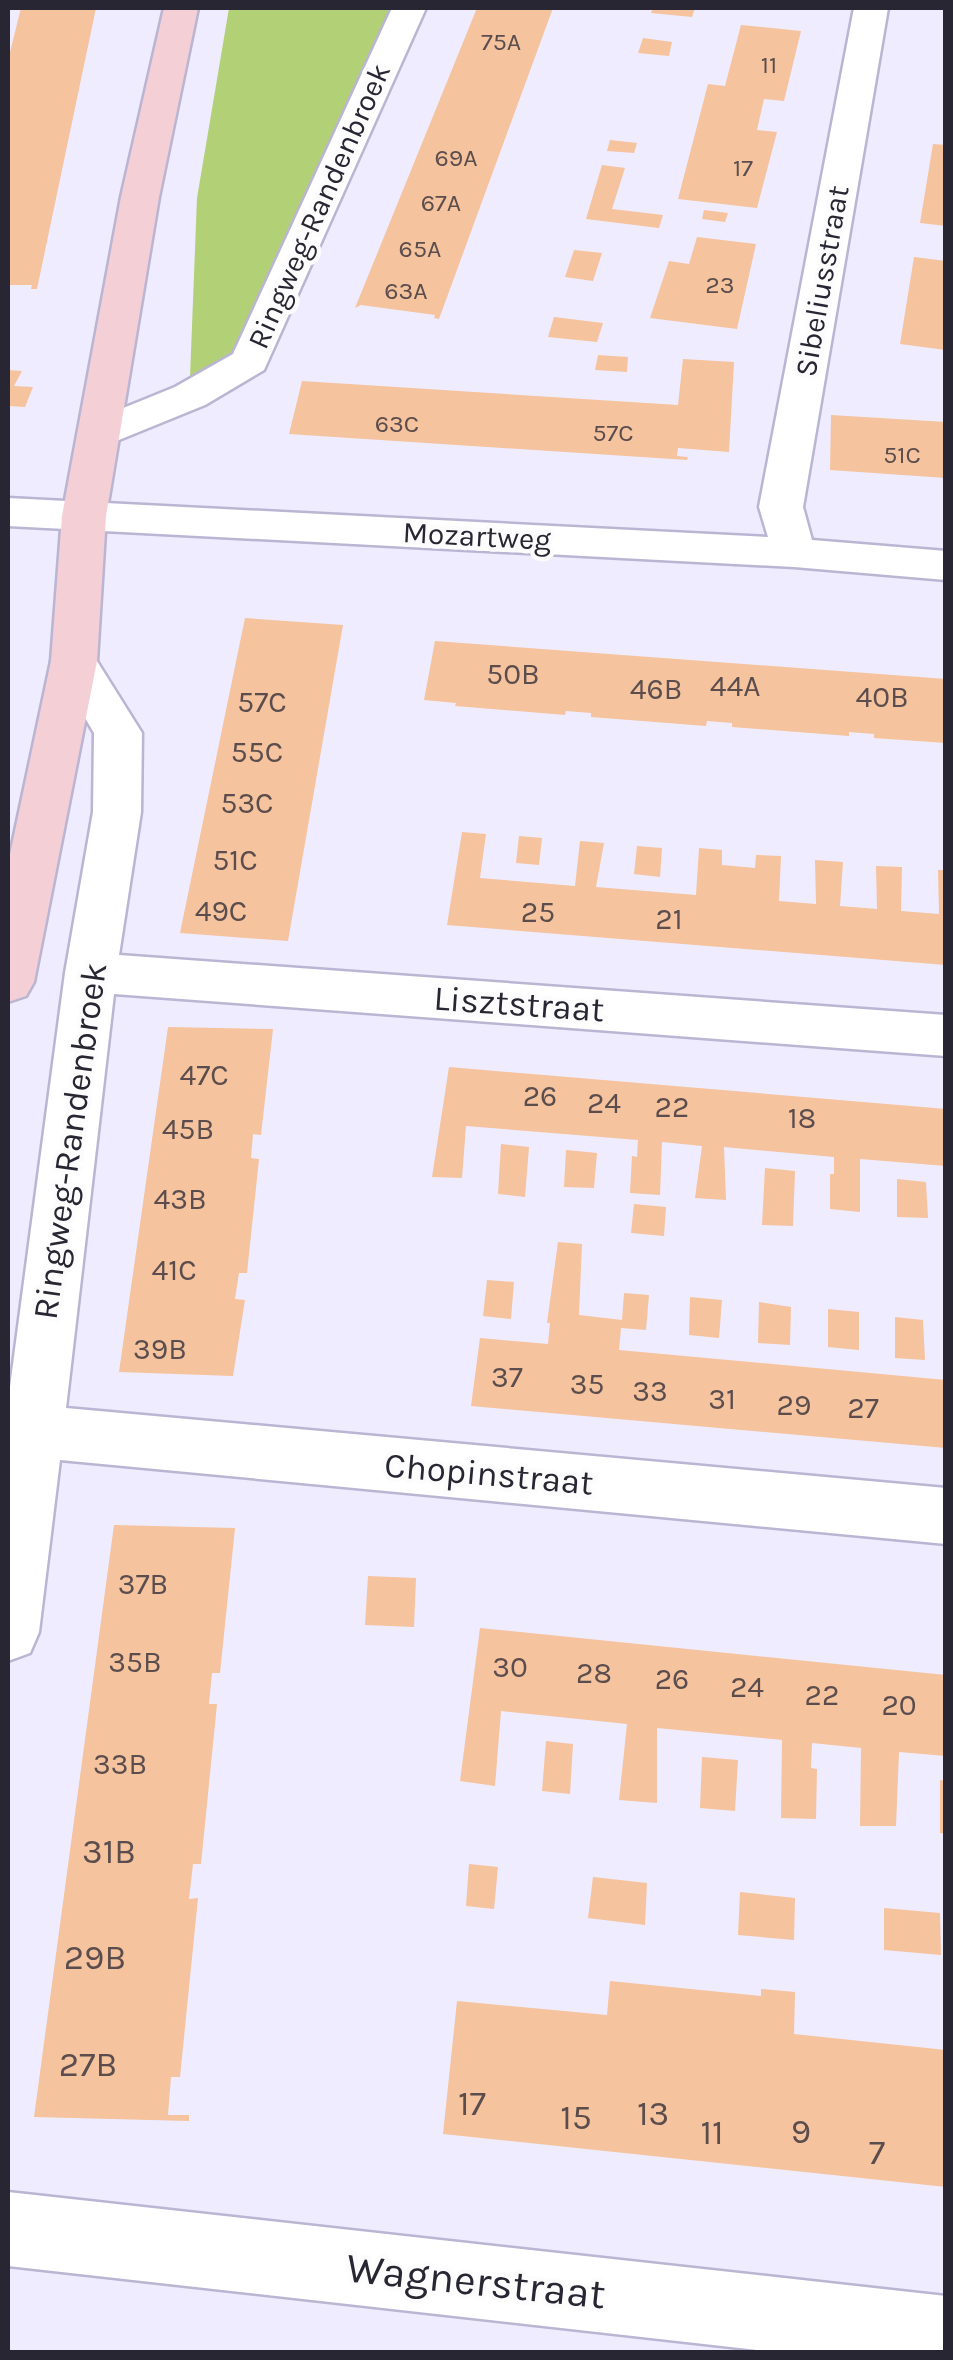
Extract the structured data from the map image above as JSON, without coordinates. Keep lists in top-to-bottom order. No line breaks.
{"streets":{"street":["Ringweg-Randenbroek","Sibeliusstraat","Mozartweg","Lisztstraat","Chopinstraat","Wagnerstraat"]},"crossings":[["Ringweg-Randenbroek","Lisztstraat"],["Ringweg-Randenbroek","Chopinstraat"],["Sibeliusstraat","Mozartweg"]],"house_numbers":["75A","11","69A","17","67A","65A","23","63A","63C","57C","51C","50B","44A","46B","40B","57C","55C","53C","51C","49C","25","21","47C","26","24","22","18","45B","43B","41C","39B","37","35","33","31","29","27","37B","35B","30","28","26","24","22","20","33B","31B","29B","27B","17","13","15","9","11","7"]}
